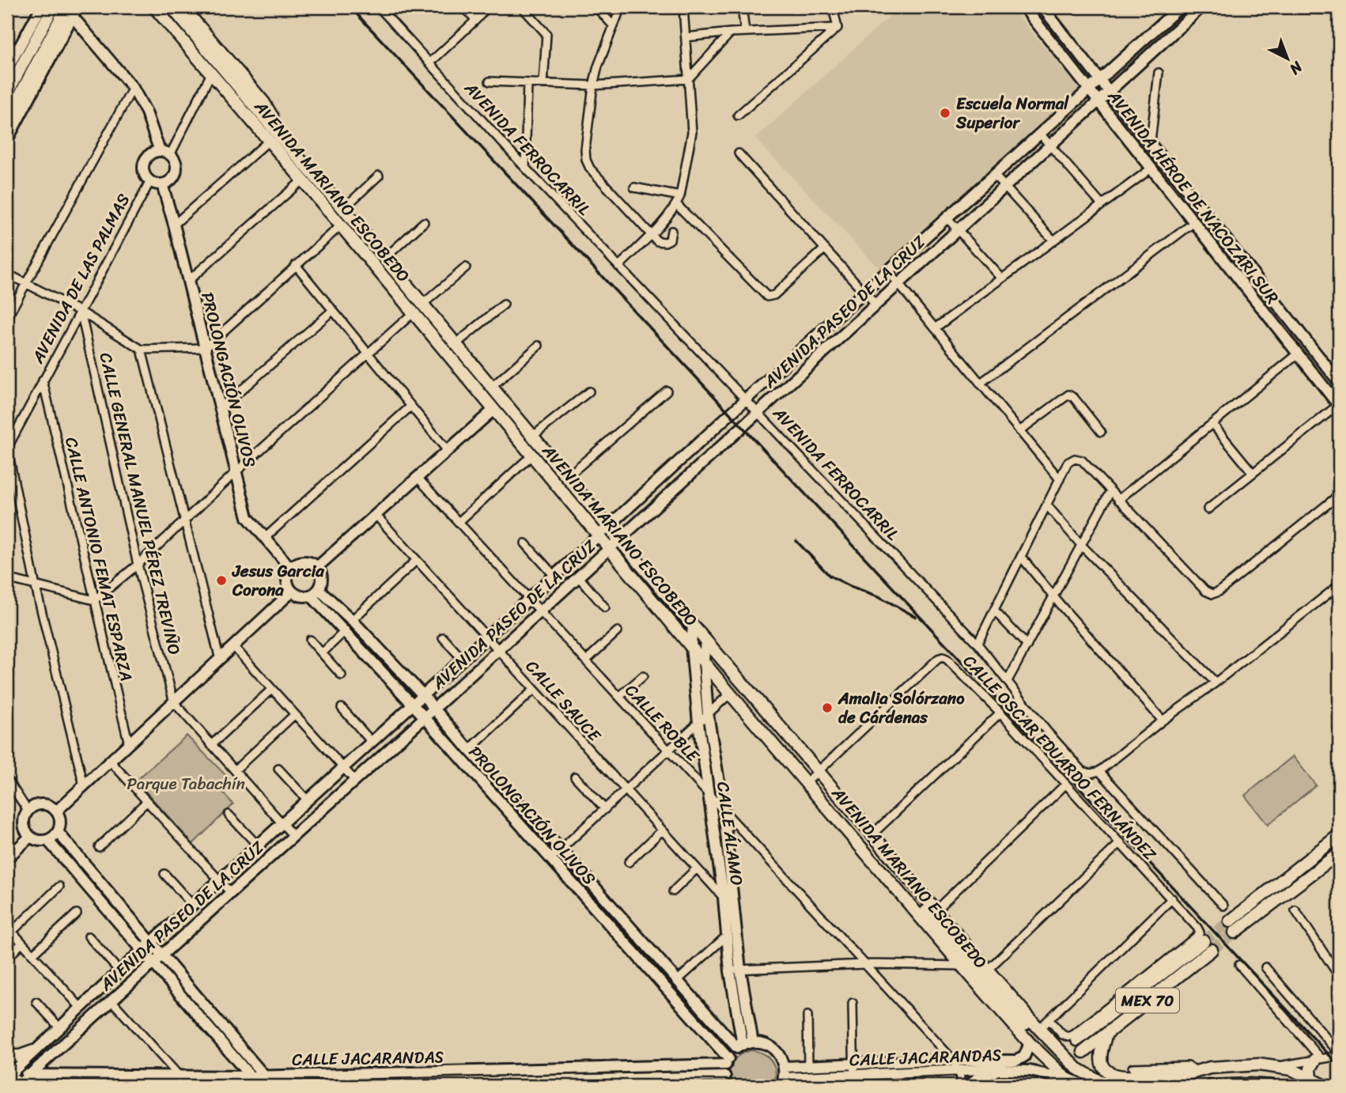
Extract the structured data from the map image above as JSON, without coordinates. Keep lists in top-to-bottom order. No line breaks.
{"streets":{"main road":["AVENIDA MARIANO ESCOBEDO","MEX 70"],"street":["AVENIDA FERROCARRIL","AVENIDA HÉROE DE NACOZARI SUR","AVENIDA DE LAS PALMAS","AVENIDA PASEO DE LA CRUZ","PROLONGACIÓN OLIVOS","CALLE GENERAL MANUEL PÉREZ TREVIÑO","CALLE ANTONIO FEMAT ESPARZA","CALLE SAUCE","CALLE ROBLE","CALLE OSCAR EDUARDO FERNÁNDEZ","CALLE ÁLAMO","CALLE JACARANDAS"]},"crossings":[["AVENIDA FERROCARRIL","AVENIDA PASEO DE LA CRUZ"],["AVENIDA MARIANO ESCOBEDO","AVENIDA PASEO DE LA CRUZ"],["AVENIDA MARIANO ESCOBEDO","CALLE OSCAR EDUARDO FERNÁNDEZ"],["AVENIDA MARIANO ESCOBEDO","CALLE ÁLAMO"],["AVENIDA MARIANO ESCOBEDO","CALLE JACARANDAS"],["AVENIDA HÉROE DE NACOZARI SUR","AVENIDA PASEO DE LA CRUZ"],["AVENIDA DE LAS PALMAS","PROLONGACIÓN OLIVOS"],["AVENIDA DE LAS PALMAS","CALLE GENERAL MANUEL PÉREZ TREVIÑO"],["AVENIDA DE LAS PALMAS","CALLE ANTONIO FEMAT ESPARZA"],["AVENIDA PASEO DE LA CRUZ","PROLONGACIÓN OLIVOS"],["AVENIDA PASEO DE LA CRUZ","CALLE SAUCE"],["AVENIDA PASEO DE LA CRUZ","CALLE ROBLE"],["AVENIDA PASEO DE LA CRUZ","CALLE JACARANDAS"],["PROLONGACIÓN OLIVOS","CALLE ÁLAMO"],["PROLONGACIÓN OLIVOS","CALLE JACARANDAS"],["CALLE SAUCE","CALLE ÁLAMO"],["CALLE ROBLE","CALLE ÁLAMO"],["CALLE ROBLE","CALLE JACARANDAS"],["CALLE OSCAR EDUARDO FERNÁNDEZ","MEX 70"]],"parks":["Parque Tabachín"],"places":["Escuela Normal Superior","Jesus Garcia Corona","Amalia Solórzano de Cárdenas"],"north":"bottom right"}
